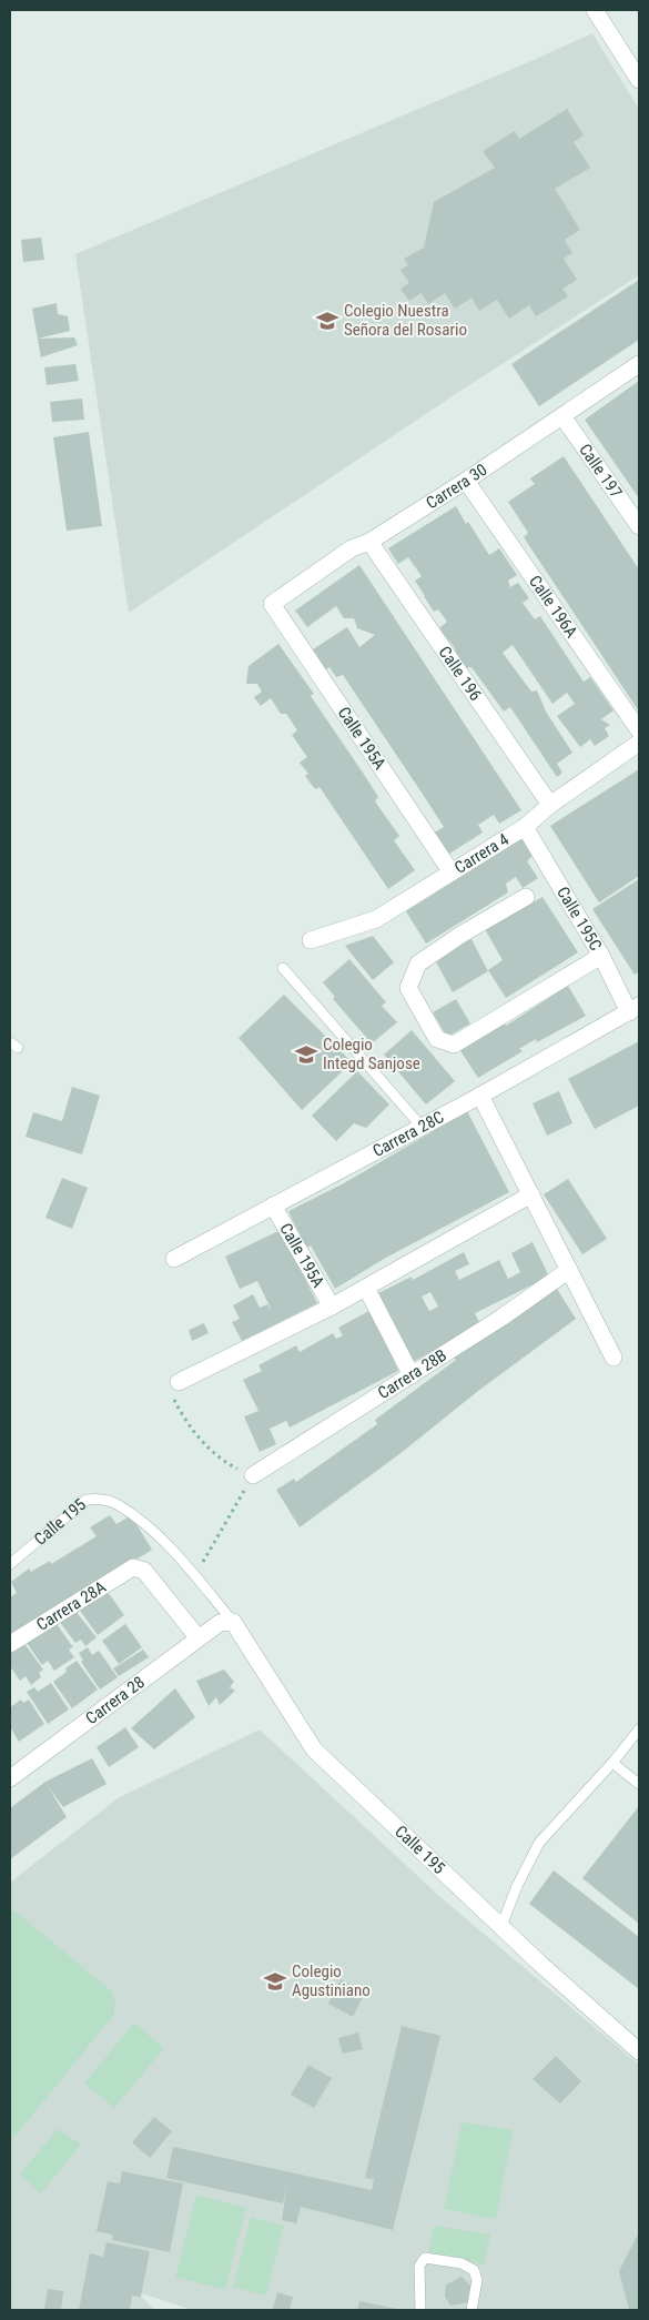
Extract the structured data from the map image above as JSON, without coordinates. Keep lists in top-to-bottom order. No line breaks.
{"streets":{"street":["Calle 197","Carrera 30","Calle 196A","Calle 196","Calle 195A","Carrera 4","Calle 195C","Carrera 28C","Carrera 28B","Calle 195","Carrera 28A","Carrera 28"]},"crossings":[["Calle 197","Carrera 30"],["Carrera 30","Calle 196A"],["Carrera 30","Calle 196"],["Carrera 30","Calle 195A"],["Calle 196","Carrera 4"],["Calle 195A","Carrera 4"],["Calle 195A","Carrera 28C"],["Carrera 4","Calle 195C"],["Calle 195C","Carrera 28C"],["Calle 195","Carrera 28"],["Carrera 28A","Carrera 28"]],"places":{"school or university":["Colegio Nuestra Señora del Rosario","Colegio Integd Sanjose","Colegio Agustiniano"]}}
